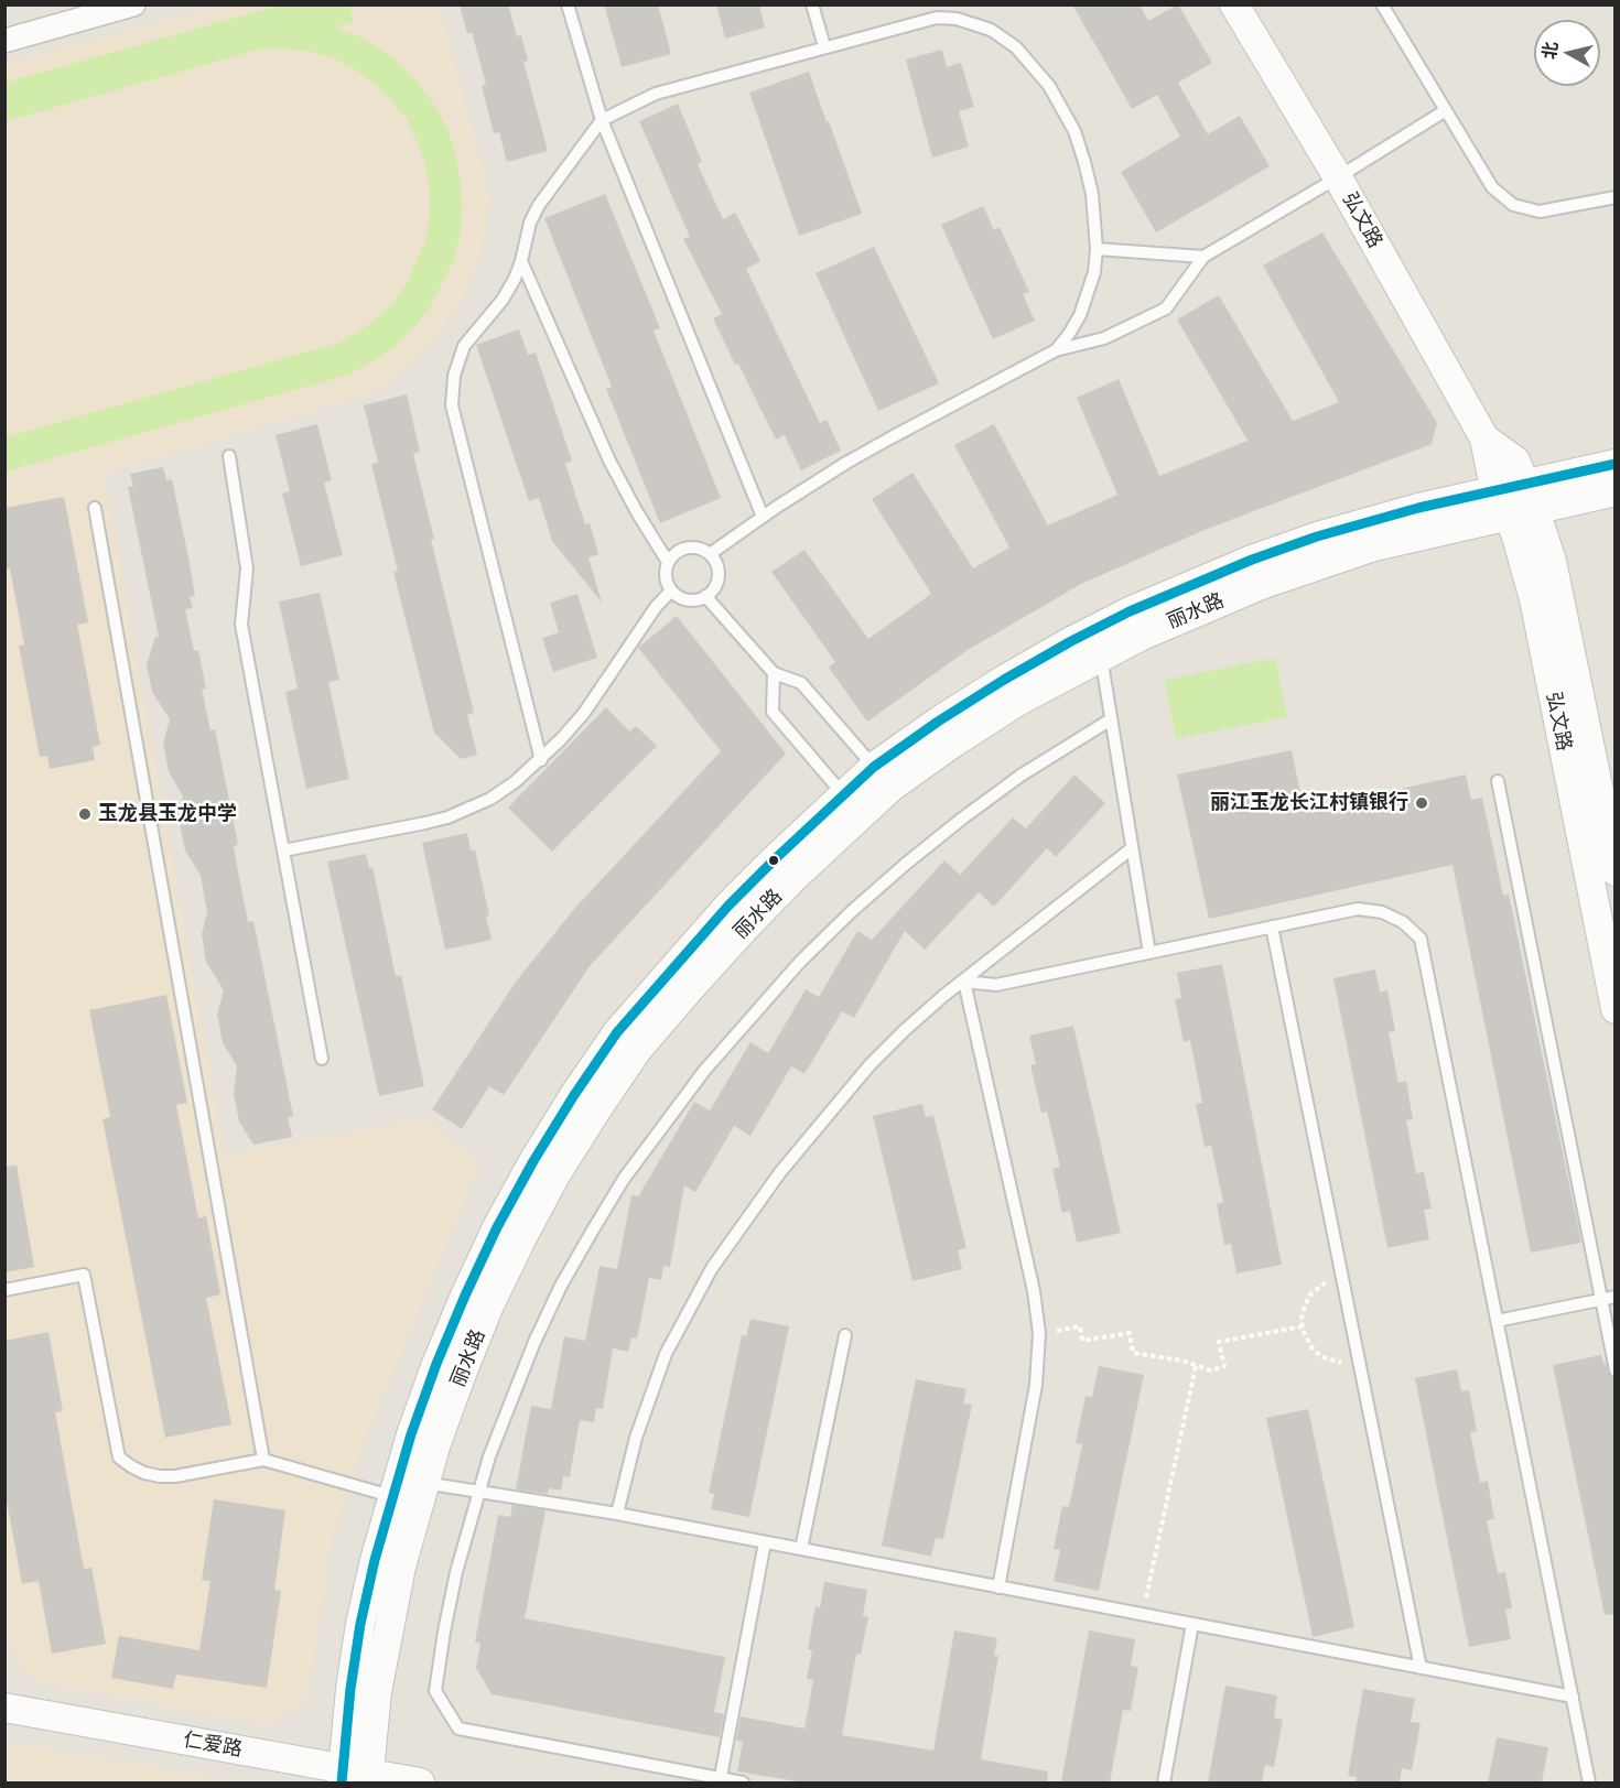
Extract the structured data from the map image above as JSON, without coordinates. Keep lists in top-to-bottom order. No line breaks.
{"streets":{"street":["弘文路","丽水路","仁爱路"]},"crossings":[["弘文路","丽水路"],["丽水路","仁爱路"]],"places":["丽江玉龙长江村镇银行","玉龙县玉龙中学"],"north":"left"}
